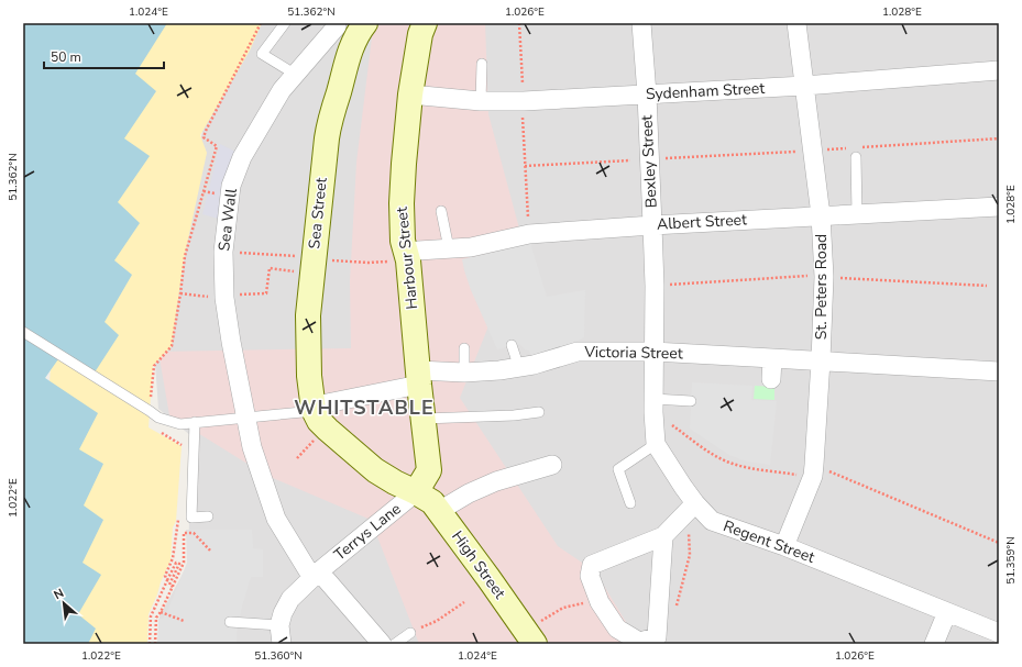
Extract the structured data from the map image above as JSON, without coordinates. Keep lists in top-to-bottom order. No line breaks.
{"streets":{"main road":["Sea Street","Harbour Street","High Street"],"street":["Sydenham Street","Bexley Street","Sea Wall","Albert Street","St. Peters Road","Victoria Street","Terrys Lane","Regent Street"]},"crossings":[["Sydenham Street","Bexley Street"],["Sydenham Street","Harbour Street"],["Sydenham Street","St. Peters Road"],["Bexley Street","Albert Street"],["Bexley Street","Victoria Street"],["Bexley Street","Regent Street"],["Sea Street","Victoria Street"],["Sea Street","High Street"],["Sea Wall","Terrys Lane"],["Albert Street","Harbour Street"],["Albert Street","St. Peters Road"],["Harbour Street","Victoria Street"],["Harbour Street","Terrys Lane"],["Harbour Street","High Street"],["St. Peters Road","Victoria Street"],["St. Peters Road","Regent Street"],["Victoria Street","Regent Street"],["Victoria Street","High Street"],["Terrys Lane","High Street"]],"districts":["WHITSTABLE"],"scale_bar":"50 m","north":"top left","coordinates":["1.024°E","51.362°N","1.026°E","1.028°E","1.022°E","51.359°N","51.360°N"]}
